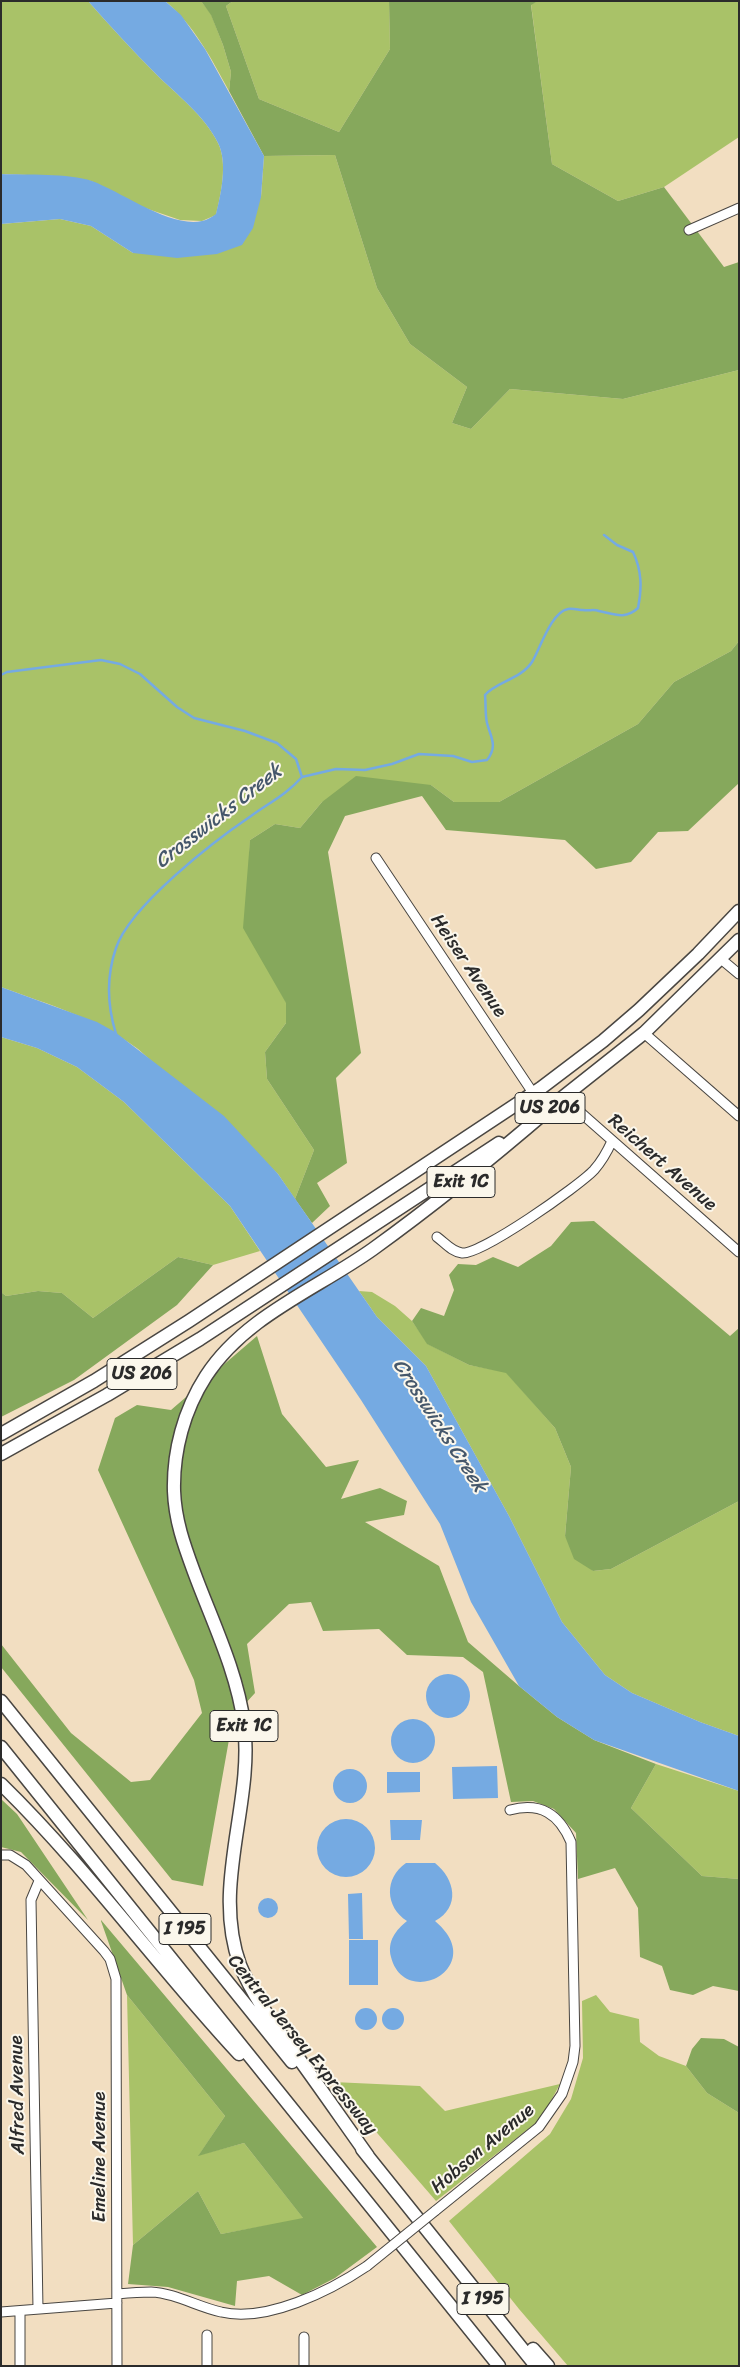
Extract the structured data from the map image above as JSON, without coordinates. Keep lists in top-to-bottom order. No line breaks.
{"streets":{"highway":["US 206","Exit 1C","I 195","Central Jersey Expressway"],"street":["Heiser Avenue","Reichert Avenue","Alfred Avenue","Hobson Avenue","Emeline Avenue"]},"crossings":[["Heiser Avenue","US 206"],["US 206","Reichert Avenue"],["US 206","Exit 1C"],["Exit 1C","Central Jersey Expressway"],["Alfred Avenue","Hobson Avenue"],["Alfred Avenue","Emeline Avenue"],["Hobson Avenue","Emeline Avenue"]],"water":["Crosswicks Creek"]}
